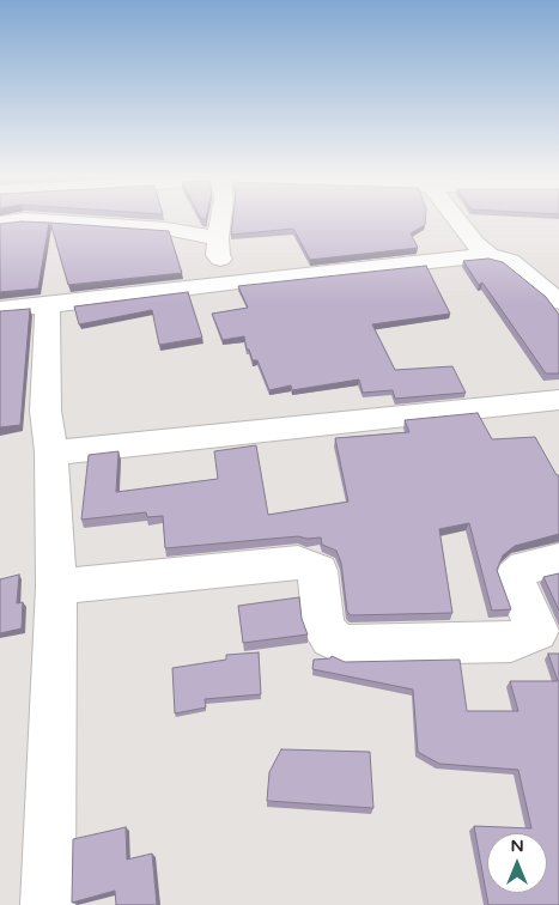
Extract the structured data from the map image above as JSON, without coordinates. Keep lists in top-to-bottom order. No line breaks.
{"north":"top"}
